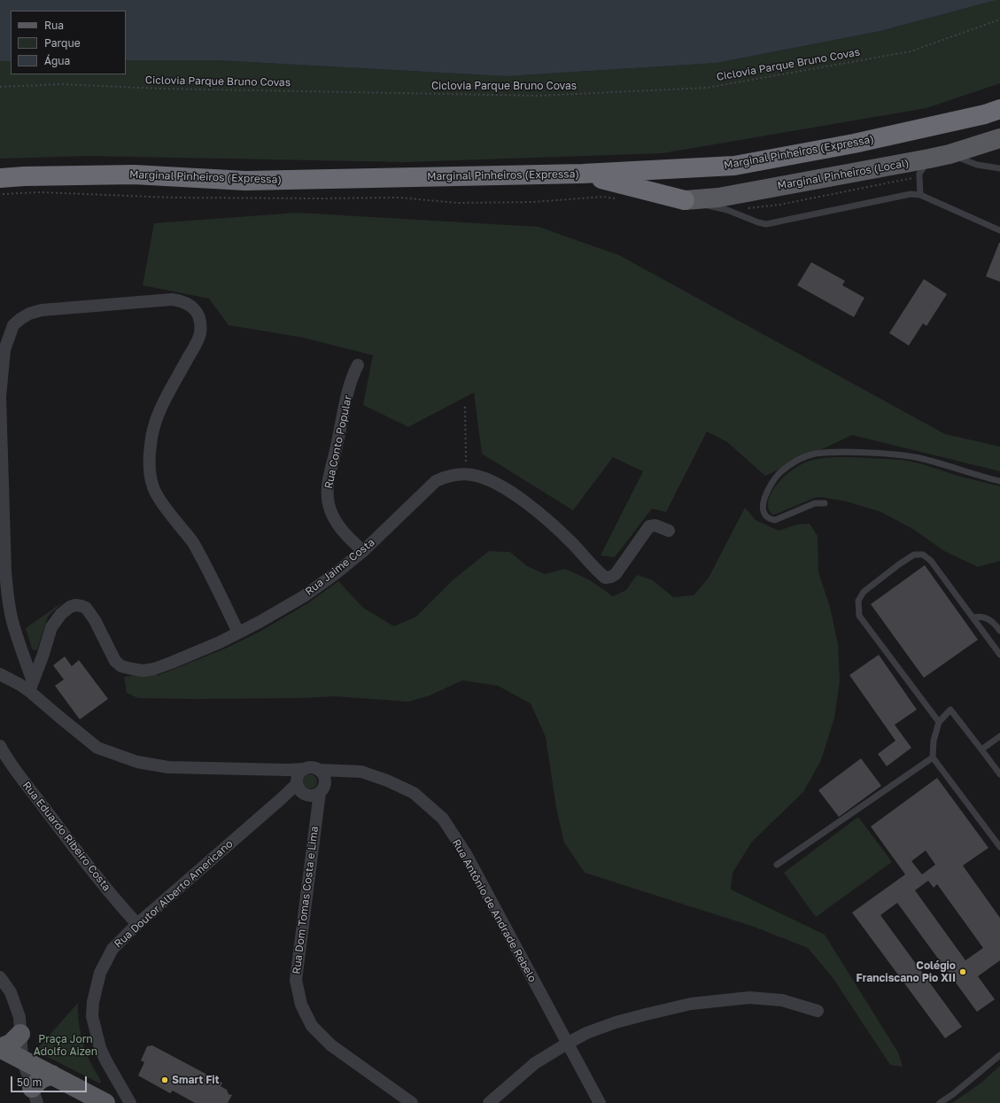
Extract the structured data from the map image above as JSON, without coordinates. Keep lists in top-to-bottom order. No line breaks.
{"streets":{"highway":["Marginal Pinheiros (Expressa)"],"main road":["Marginal Pinheiros (Local)"],"street":["Rua Conto Popular","Rua Jaime Costa","Rua Eduardo Ribeiro Costa","Rua Doutor Alberto Americano","Rua Dom Tomas Costa e Lima","Rua Antônio de Andrade Rebelo"],"path":["Ciclovia Parque Bruno Covas"]},"crossings":[["Rua Conto Popular","Rua Jaime Costa"],["Rua Eduardo Ribeiro Costa","Rua Doutor Alberto Americano"],["Rua Doutor Alberto Americano","Rua Dom Tomas Costa e Lima"],["Rua Doutor Alberto Americano","Rua Antônio de Andrade Rebelo"],["Rua Dom Tomas Costa e Lima","Rua Antônio de Andrade Rebelo"]],"parks":["Praça Jorn Adolfo Aizen"],"places":["Colégio Franciscano Pio XII","Smart Fit"],"legend":["Rua","Parque","Água"],"scale_bar":"50 m"}
